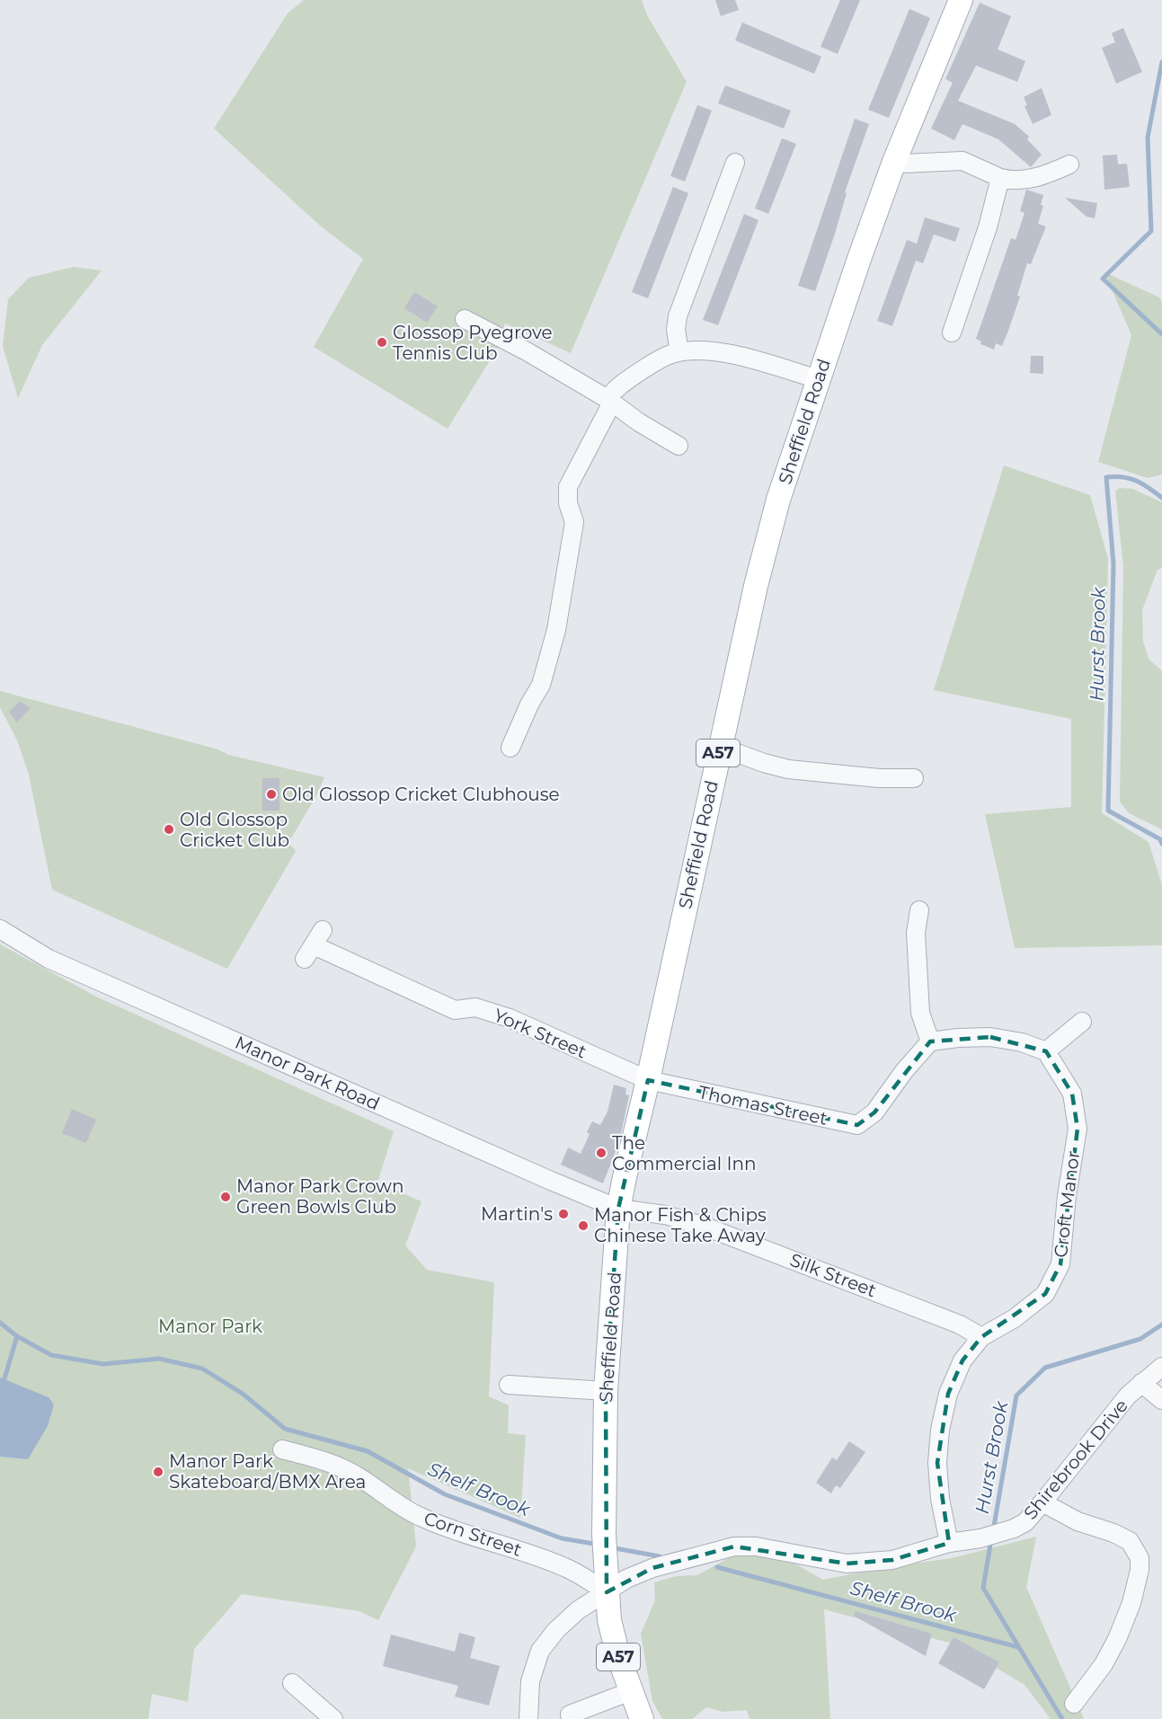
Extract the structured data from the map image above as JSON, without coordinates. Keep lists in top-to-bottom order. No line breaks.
{"streets":{"main road":["Sheffield Road","A57"],"street":["York Street","Manor Park Road","Thomas Street","Croft Manor","Silk Street","Shirebrook Drive","Corn Street"]},"crossings":[["Sheffield Road","A57"],["Sheffield Road","York Street"],["Sheffield Road","Manor Park Road"],["Sheffield Road","Thomas Street"],["Sheffield Road","Silk Street"],["Sheffield Road","Shirebrook Drive"],["Sheffield Road","Corn Street"],["A57","Shirebrook Drive"],["A57","Corn Street"],["York Street","Thomas Street"],["Manor Park Road","Silk Street"],["Croft Manor","Silk Street"],["Croft Manor","Shirebrook Drive"],["Shirebrook Drive","Corn Street"]],"water":["Hurst Brook","Shelf Brook"],"parks":["Manor Park"],"places":["Glossop Pyegrove Tennis Club","Old Glossop Cricket Clubhouse","Old Glossop Cricket Club","The Commercial Inn","Manor Park Crown Green Bowls Club","Martin's","Manor Fish & Chips Chinese Take Away","Manor Park Skateboard/BMX Area"]}
